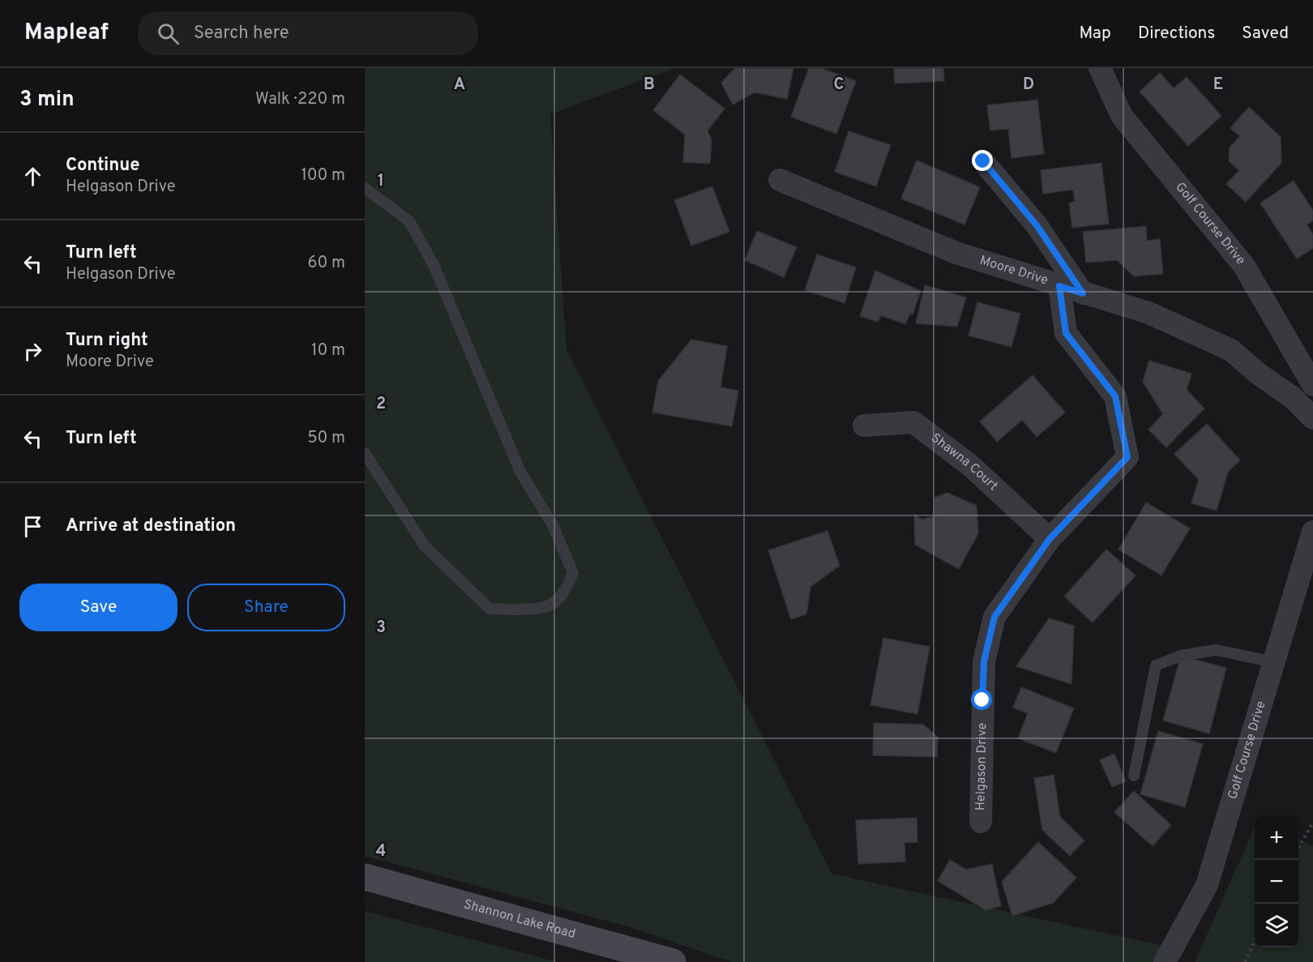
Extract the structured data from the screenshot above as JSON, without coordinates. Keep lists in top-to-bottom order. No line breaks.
{"streets":{"main road":["Shannon Lake Road"],"street":["Golf Course Drive","Moore Drive","Shawna Court","Helgason Drive"]},"crossings":[["Moore Drive","Helgason Drive"],["Shawna Court","Helgason Drive"]],"page":{"header":"Mapleaf","search":"Search here","nav":["Map","Directions","Saved"],"heading":["3 min","Walk · 220 m"],"list":[["Continue","Helgason Drive","100 m"],["Turn left","Helgason Drive","60 m"],["Turn right","Moore Drive","10 m"],["Turn left","50 m"],"Arrive at destination"],"buttons":["Save","Share"],"map_buttons":["+","−"]},"grid":{"columns":["A","B","C","D","E"],"rows":["1","2","3","4"]}}
